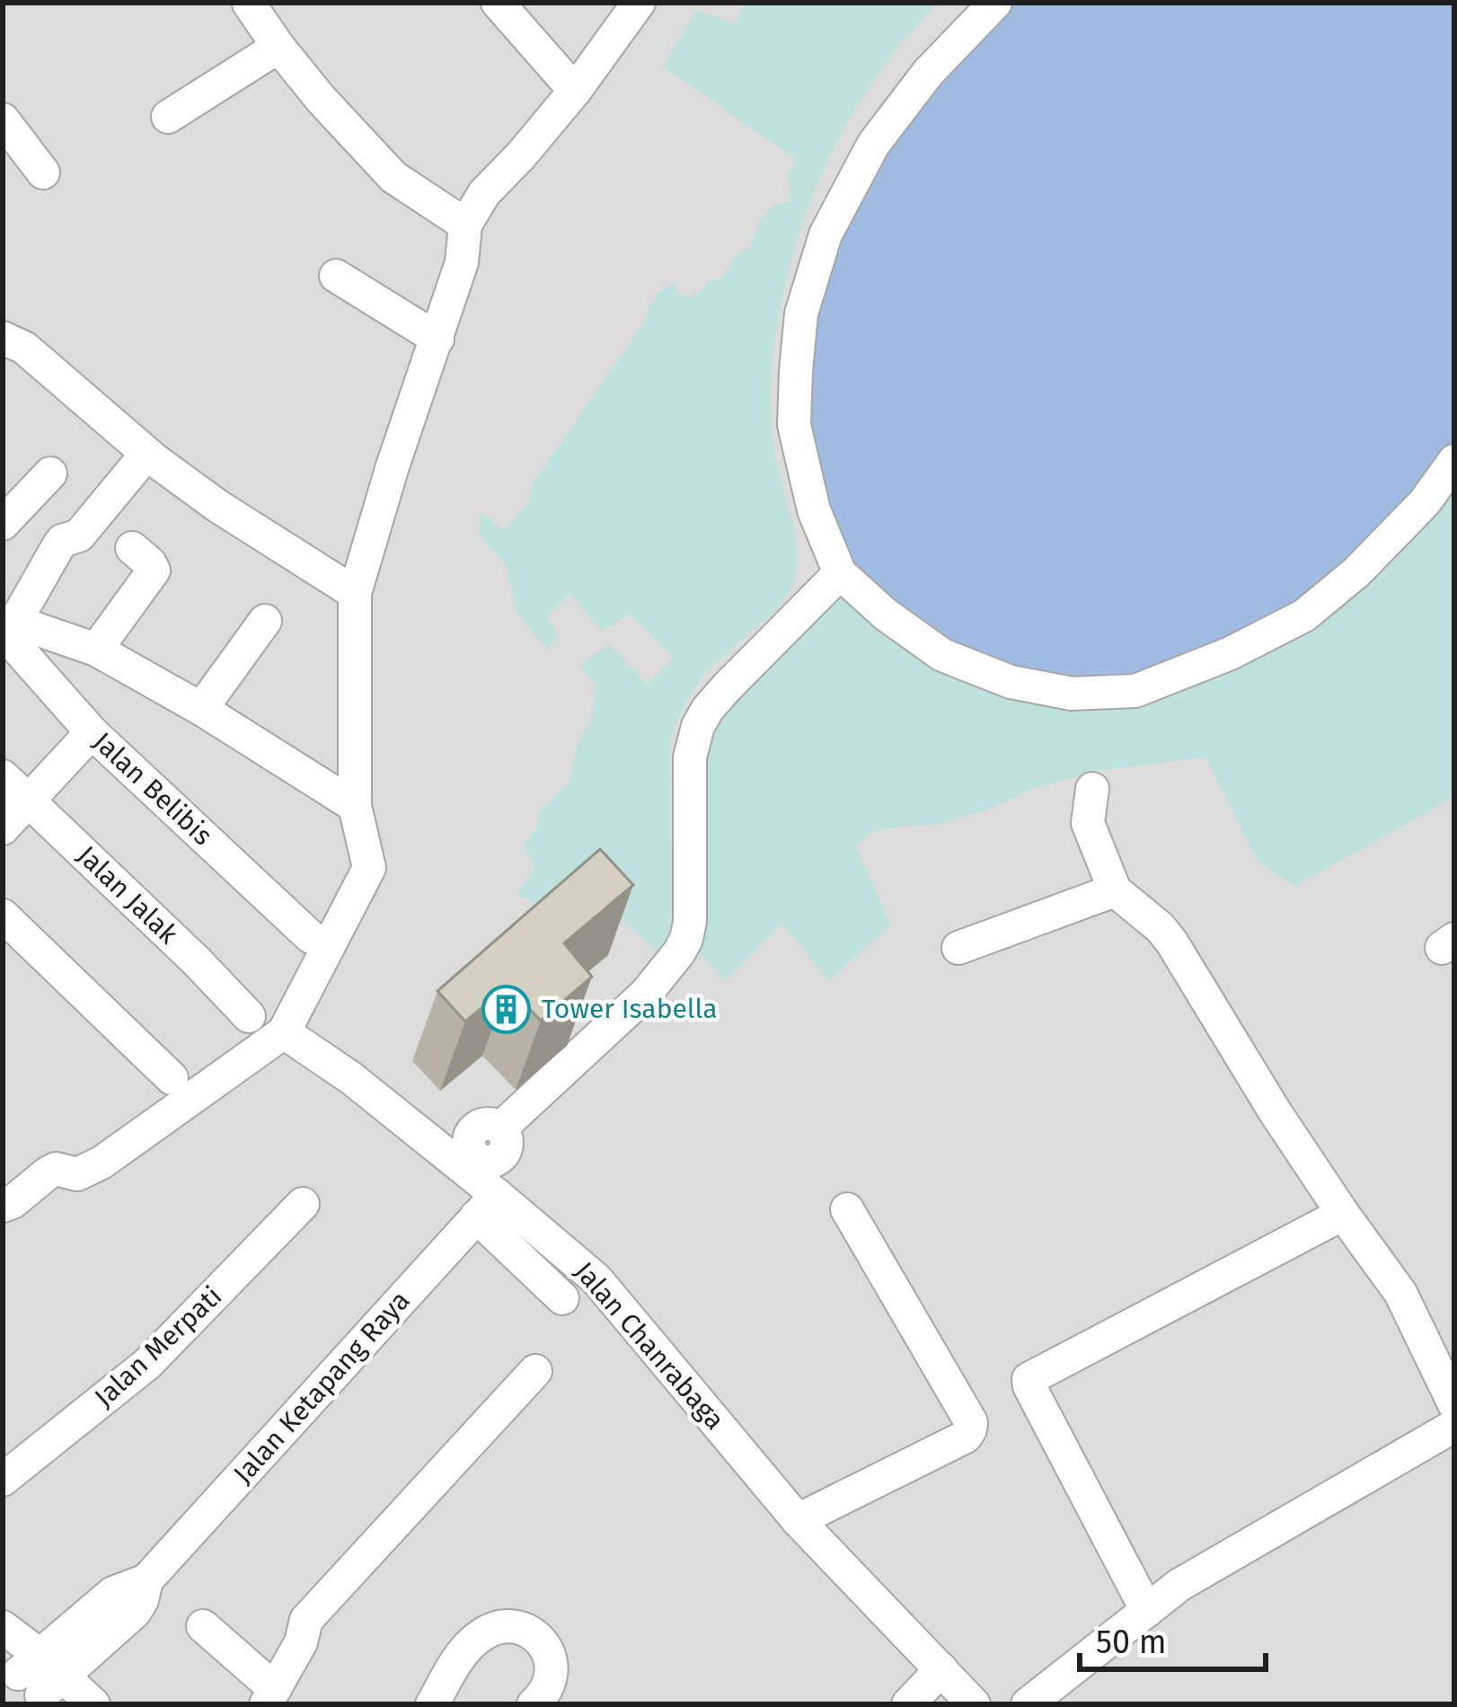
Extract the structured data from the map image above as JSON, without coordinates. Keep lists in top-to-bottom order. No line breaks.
{"streets":{"street":["Jalan Belibis","Jalan Jalak","Jalan Chanrabaga","Jalan Merpati","Jalan Ketapang Raya"]},"crossings":[["Jalan Chanrabaga","Jalan Ketapang Raya"]],"places":{"building":["Tower Isabella"]},"scale_bar":"50 m"}
